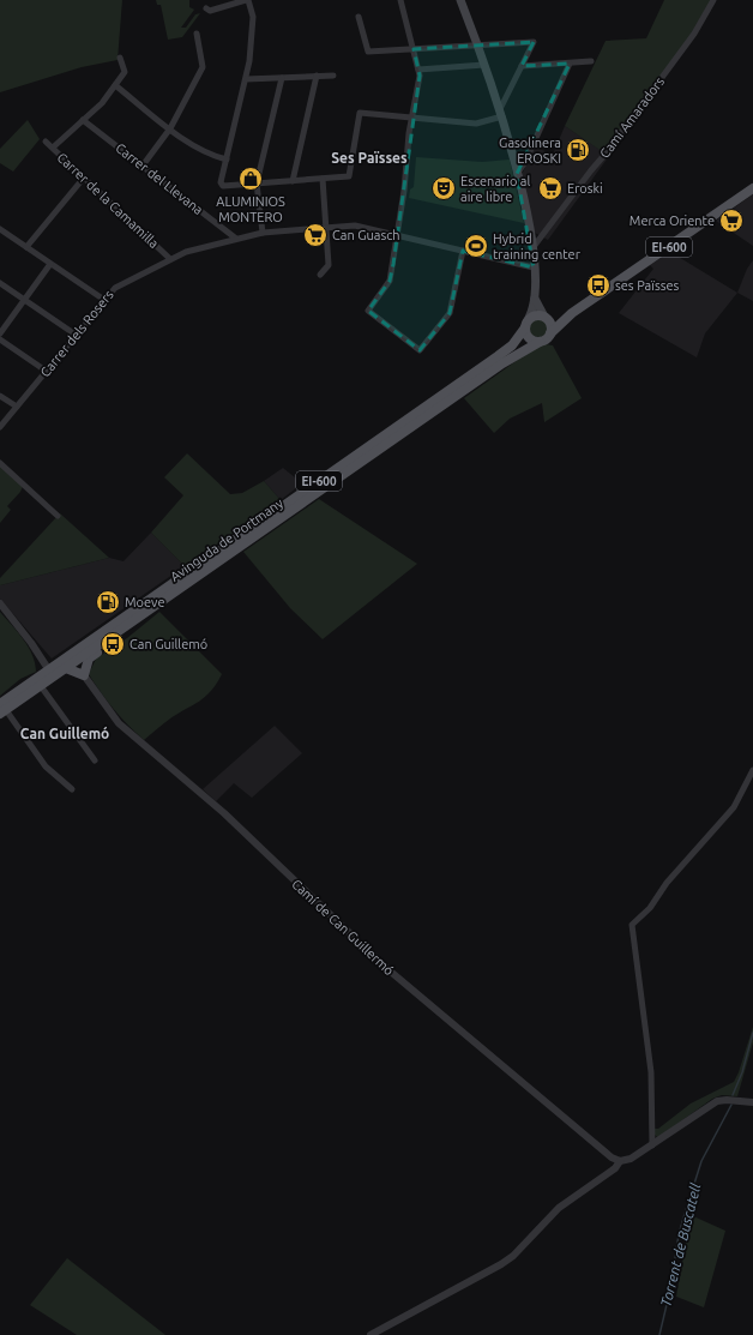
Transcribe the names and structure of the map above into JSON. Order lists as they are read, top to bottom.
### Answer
{
  "streets": {
    "main road": ["EI-600", "Avinguda de Portmany"],
    "street": [
      "Camí Amaradors",
      "Carrer del Llevana",
      "Carrer de la Camamilla",
      "Carrer dels Rosers",
      "Camí de Can Guillermó"
    ]
  },
  "crossings": [
    ["Carrer del Llevana", "Carrer dels Rosers"],
    ["Carrer de la Camamilla", "Carrer dels Rosers"],
    ["EI-600", "Avinguda de Portmany"]
  ],
  "districts": ["Ses Païsses", "Can Guillemó"],
  "water": ["Torrent de Buscatell"],
  "places": {
    "fuel station": ["Gasolinera EROSKI", "Moeve"],
    "shop": ["ALUMINIOS MONTERO"],
    "theatre": ["Escenario al aire libre"],
    "supermarket": ["Eroski", "Merca Oriente", "Can Guasch"],
    "sports": ["Hybrid training center"],
    "bus stop": ["ses Païsses", "Can Guillemó"]
  }
}
